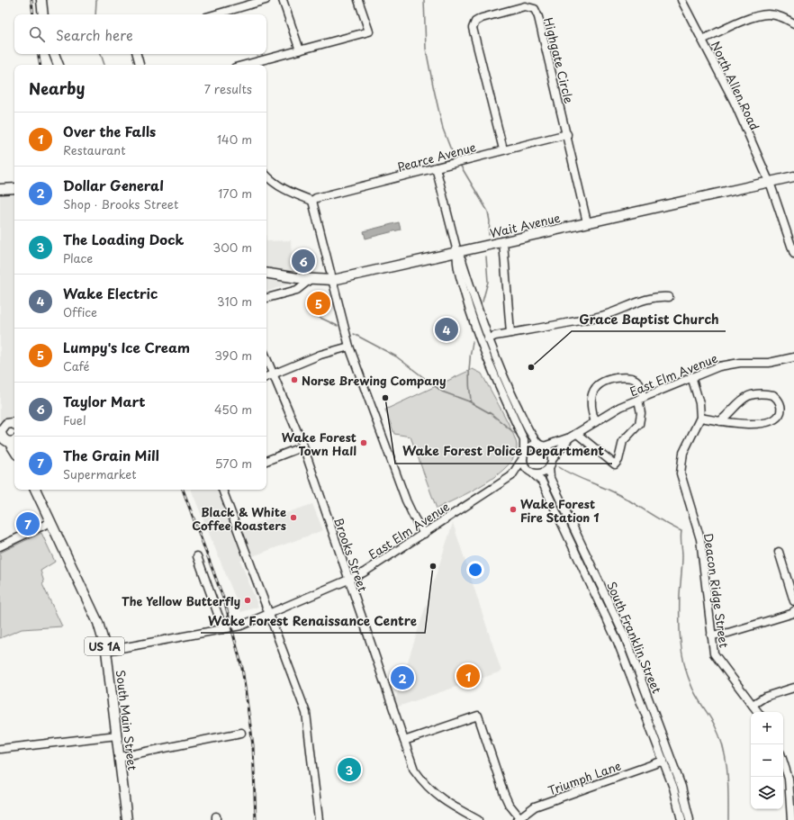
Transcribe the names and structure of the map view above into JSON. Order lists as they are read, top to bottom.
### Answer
{
  "streets": {
    "main road": ["Wait Avenue", "US 1A", "South Main Street"],
    "street": [
      "Highgate Circle",
      "North Allen Road",
      "Pearce Avenue",
      "East Elm Avenue",
      "Brooks Street",
      "Deacon Ridge Street",
      "South Franklin Street",
      "Triumph Lane"
    ]
  },
  "crossings": [
    ["Highgate Circle", "Pearce Avenue"],
    ["Highgate Circle", "Wait Avenue"],
    ["North Allen Road", "Wait Avenue"],
    ["East Elm Avenue", "Brooks Street"],
    ["East Elm Avenue", "South Franklin Street"],
    ["East Elm Avenue", "South Main Street"],
    ["South Franklin Street", "Triumph Lane"]
  ],
  "places": [
    "Grace Baptist Church",
    "Norse Brewing Company",
    "Wake Forest Police Department",
    "Wake Forest Town Hall",
    "Wake Forest Fire Station 1",
    "Black & White Coffee Roasters",
    "Wake Forest Renaissance Centre",
    "The Yellow Butterfly"
  ],
  "page": {
    "search": "Search here",
    "heading": ["Nearby", "7 results"],
    "list": [
      {
        "mark": "1",
        "name": "Over the Falls",
        "note": "Restaurant",
        "value": "140 m"
      },
      {
        "mark": "2",
        "name": "Dollar General",
        "note": "Shop · Brooks Street",
        "value": "170 m"
      },
      {
        "mark": "3",
        "name": "The Loading Dock",
        "note": "Place",
        "value": "300 m"
      },
      {
        "mark": "4",
        "name": "Wake Electric",
        "note": "Office",
        "value": "310 m"
      },
      {
        "mark": "5",
        "name": "Lumpy's Ice Cream",
        "note": "Café",
        "value": "390 m"
      },
      {
        "mark": "6",
        "name": "Taylor Mart",
        "note": "Fuel",
        "value": "450 m"
      },
      {
        "mark": "7",
        "name": "The Grain Mill",
        "note": "Supermarket",
        "value": "570 m"
      }
    ],
    "pins": [
      "6",
      "5",
      "4",
      "7",
      "1",
      "2",
      "3"
    ],
    "map_buttons": ["+", "−"]
  }
}
